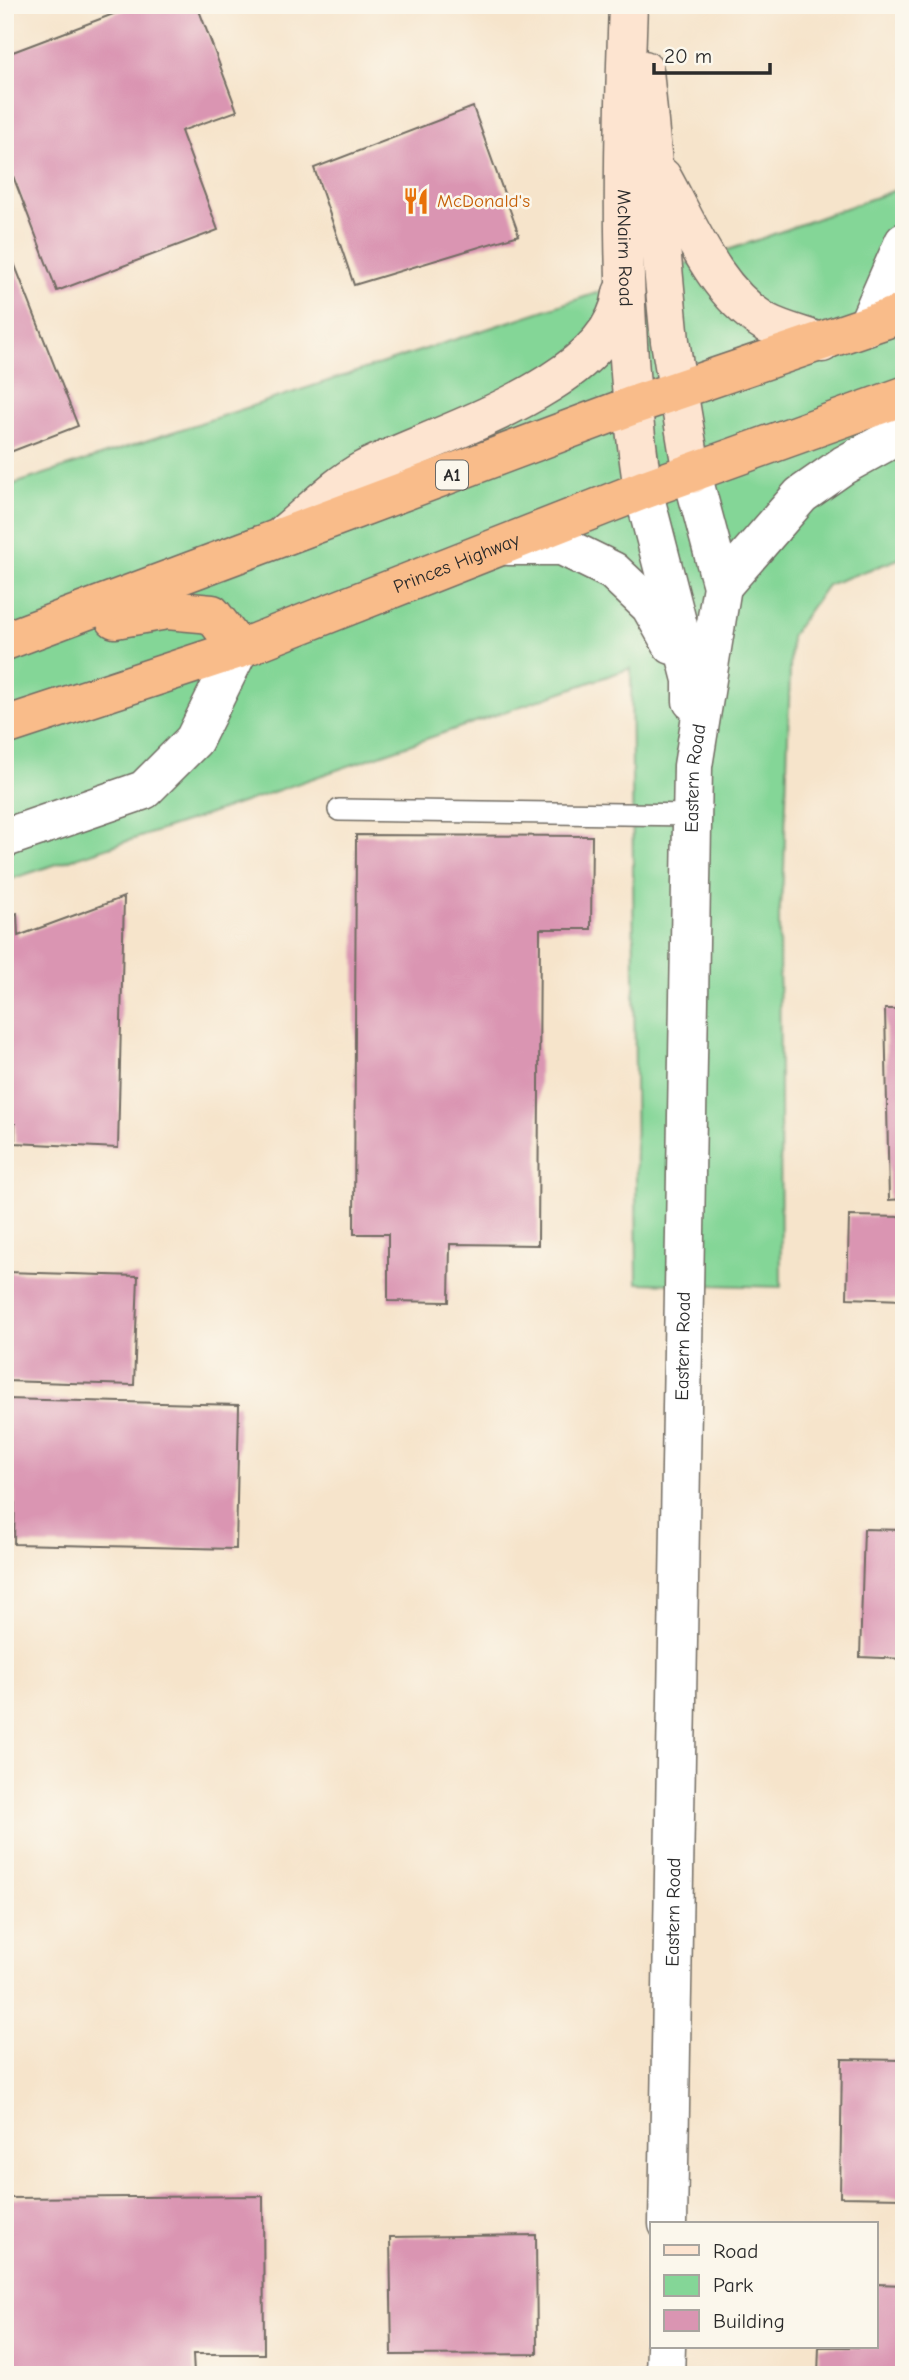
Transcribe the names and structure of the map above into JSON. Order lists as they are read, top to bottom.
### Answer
{
  "streets": {
    "highway": ["A1", "Princes Highway"],
    "street": ["McNairn Road", "Eastern Road"]
  },
  "crossings": [
    ["McNairn Road", "A1"],
    ["McNairn Road", "Princes Highway"],
    ["McNairn Road", "Eastern Road"],
    ["Princes Highway", "Eastern Road"]
  ],
  "places": {
    "restaurant": ["McDonald's"]
  },
  "legend": ["Road", "Park", "Building"],
  "scale_bar": "20 m"
}
